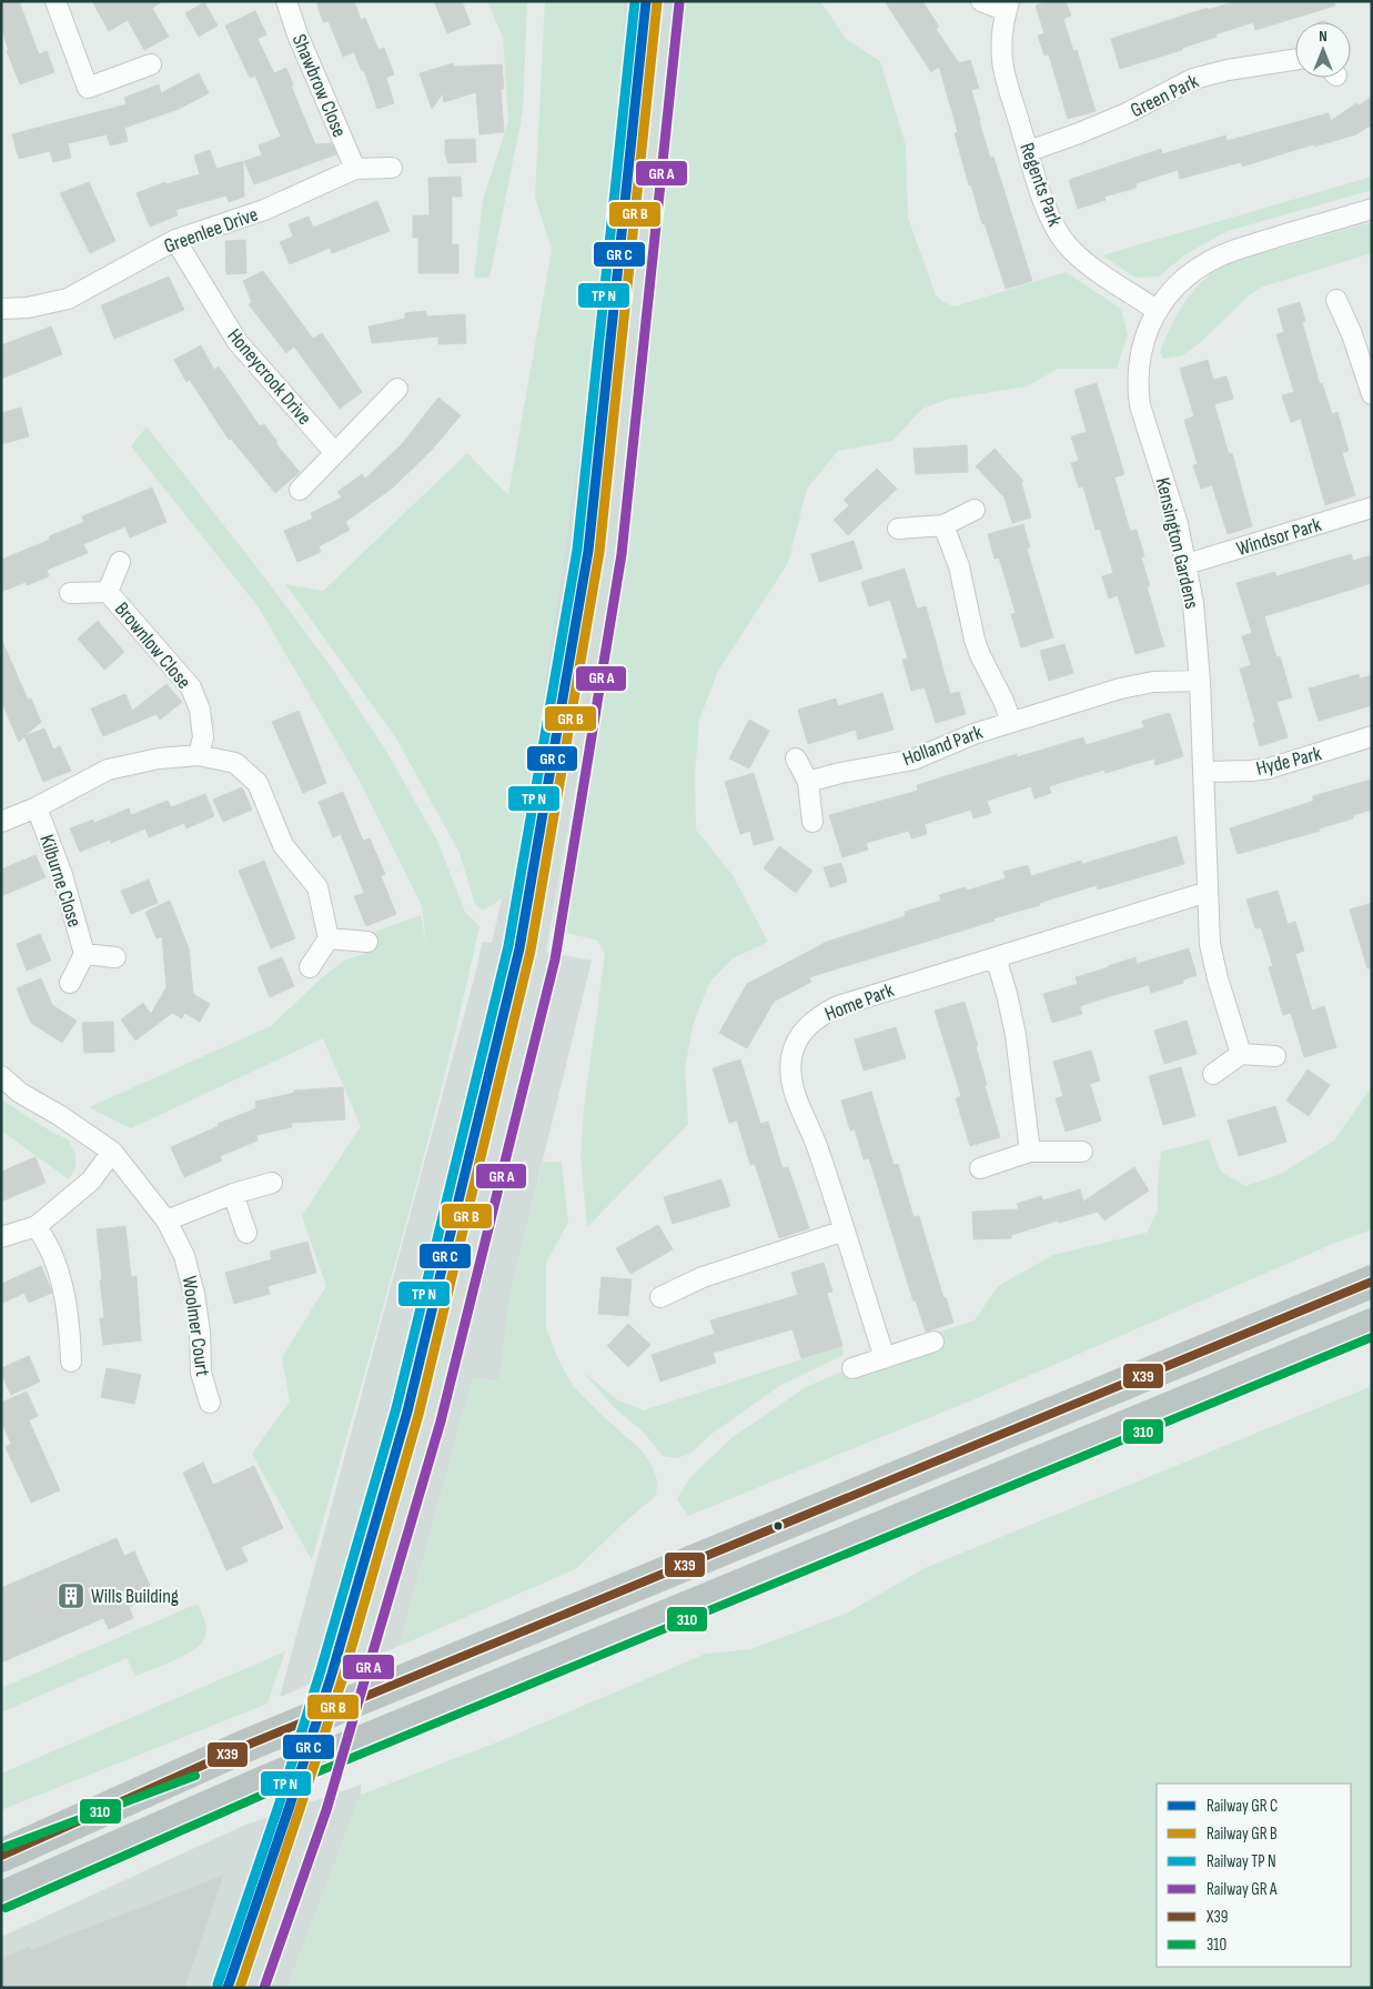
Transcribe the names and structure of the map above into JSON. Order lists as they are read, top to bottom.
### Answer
{
  "streets": {
    "street": [
      "Shawbrow Close",
      "Green Park",
      "Regents Park",
      "Greenlee Drive",
      "Honeycrook Drive",
      "Windsor Park",
      "Kensington Gardens",
      "Brownlow Close",
      "Holland Park",
      "Hyde Park",
      "Kilburne Close",
      "Home Park",
      "Woolmer Court"
    ]
  },
  "crossings": [
    ["Shawbrow Close", "Greenlee Drive"],
    ["Green Park", "Regents Park"],
    ["Regents Park", "Kensington Gardens"],
    ["Greenlee Drive", "Honeycrook Drive"],
    ["Windsor Park", "Kensington Gardens"],
    ["Kensington Gardens", "Holland Park"],
    ["Kensington Gardens", "Hyde Park"],
    ["Kensington Gardens", "Home Park"]
  ],
  "places": {
    "building": ["Wills Building"]
  },
  "lines": ["transit line X39", "transit line 310"],
  "legend": [
    "Railway GR C",
    "Railway GR B",
    "Railway TP N",
    "Railway GR A",
    "X39",
    "310"
  ],
  "north": "top"
}
